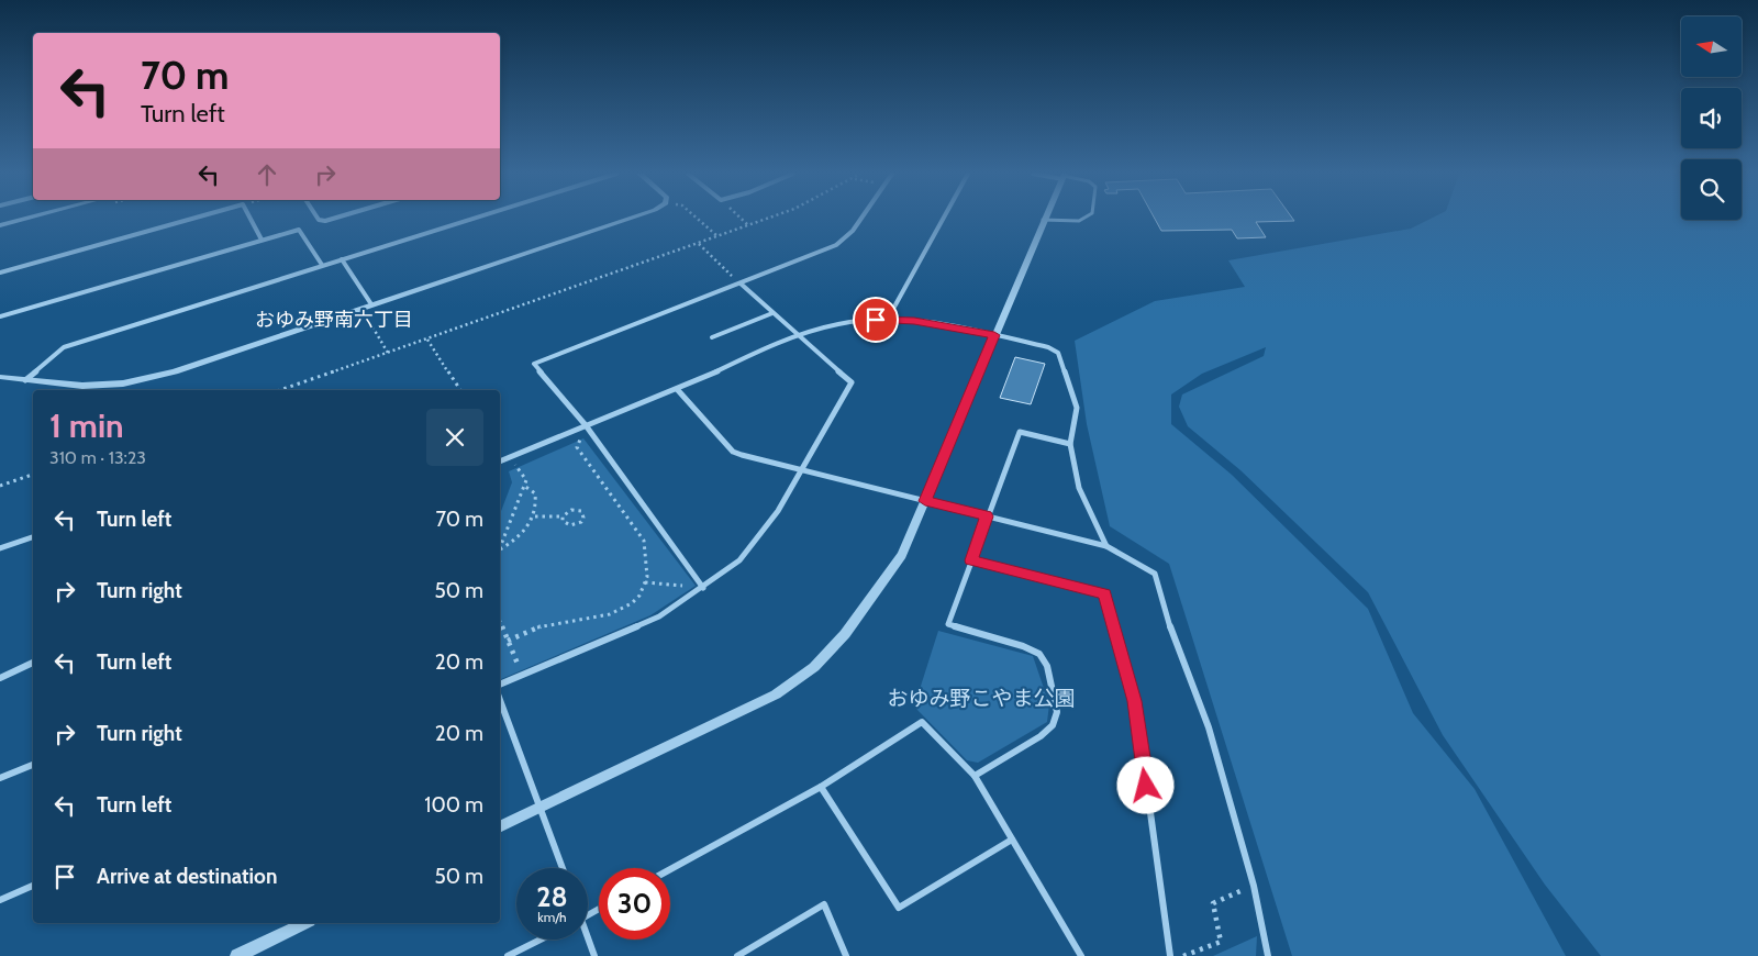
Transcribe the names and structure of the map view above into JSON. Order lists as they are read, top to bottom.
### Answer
{
  "districts": ["おゆみ野南六丁目"],
  "parks": ["おゆみ野こやま公園"],
  "north": "left",
  "page": {
    "turn": ["70 m", "Turn left"],
    "heading": ["1 min", "310 m · 13:23"],
    "list": [
      {
        "name": "Turn left",
        "value": "70 m"
      },
      {
        "name": "Turn right",
        "value": "50 m"
      },
      {
        "name": "Turn left",
        "value": "20 m"
      },
      {
        "name": "Turn right",
        "value": "20 m"
      },
      {
        "name": "Turn left",
        "value": "100 m"
      },
      {
        "name": "Arrive at destination",
        "value": "50 m"
      }
    ],
    "speed": "28 km/h",
    "limit": "30"
  }
}
